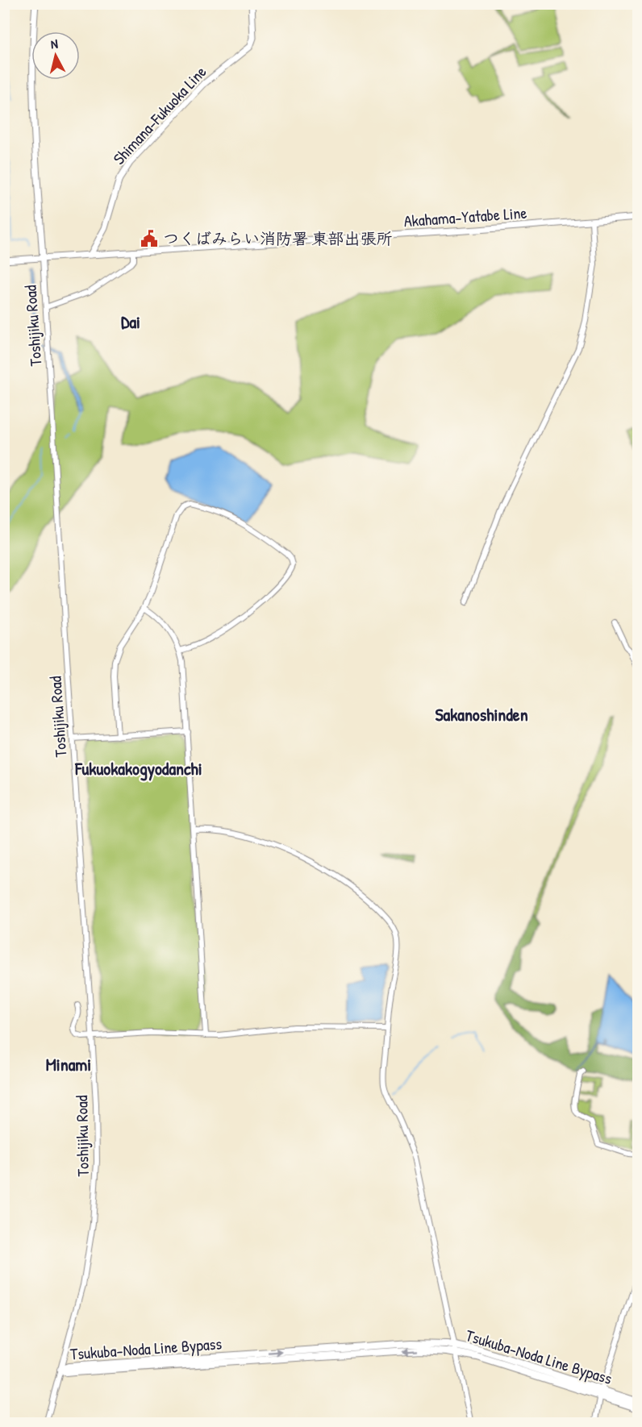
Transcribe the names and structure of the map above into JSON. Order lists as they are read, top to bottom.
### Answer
{
  "streets": {
    "main road": [
      "Shimana-Fukuoka Line",
      "Akahama-Yatabe Line",
      "Toshijiku Road",
      "Tsukuba-Noda Line Bypass"
    ]
  },
  "crossings": [
    ["Shimana-Fukuoka Line", "Akahama-Yatabe Line"],
    ["Akahama-Yatabe Line", "Toshijiku Road"],
    ["Toshijiku Road", "Tsukuba-Noda Line Bypass"]
  ],
  "districts": [
    "Dai",
    "Sakanoshinden",
    "Fukuokakogyodanchi",
    "Minami"
  ],
  "places": {
    "public building": ["つくばみらい消防署 東部出張所"]
  },
  "north": "top"
}
